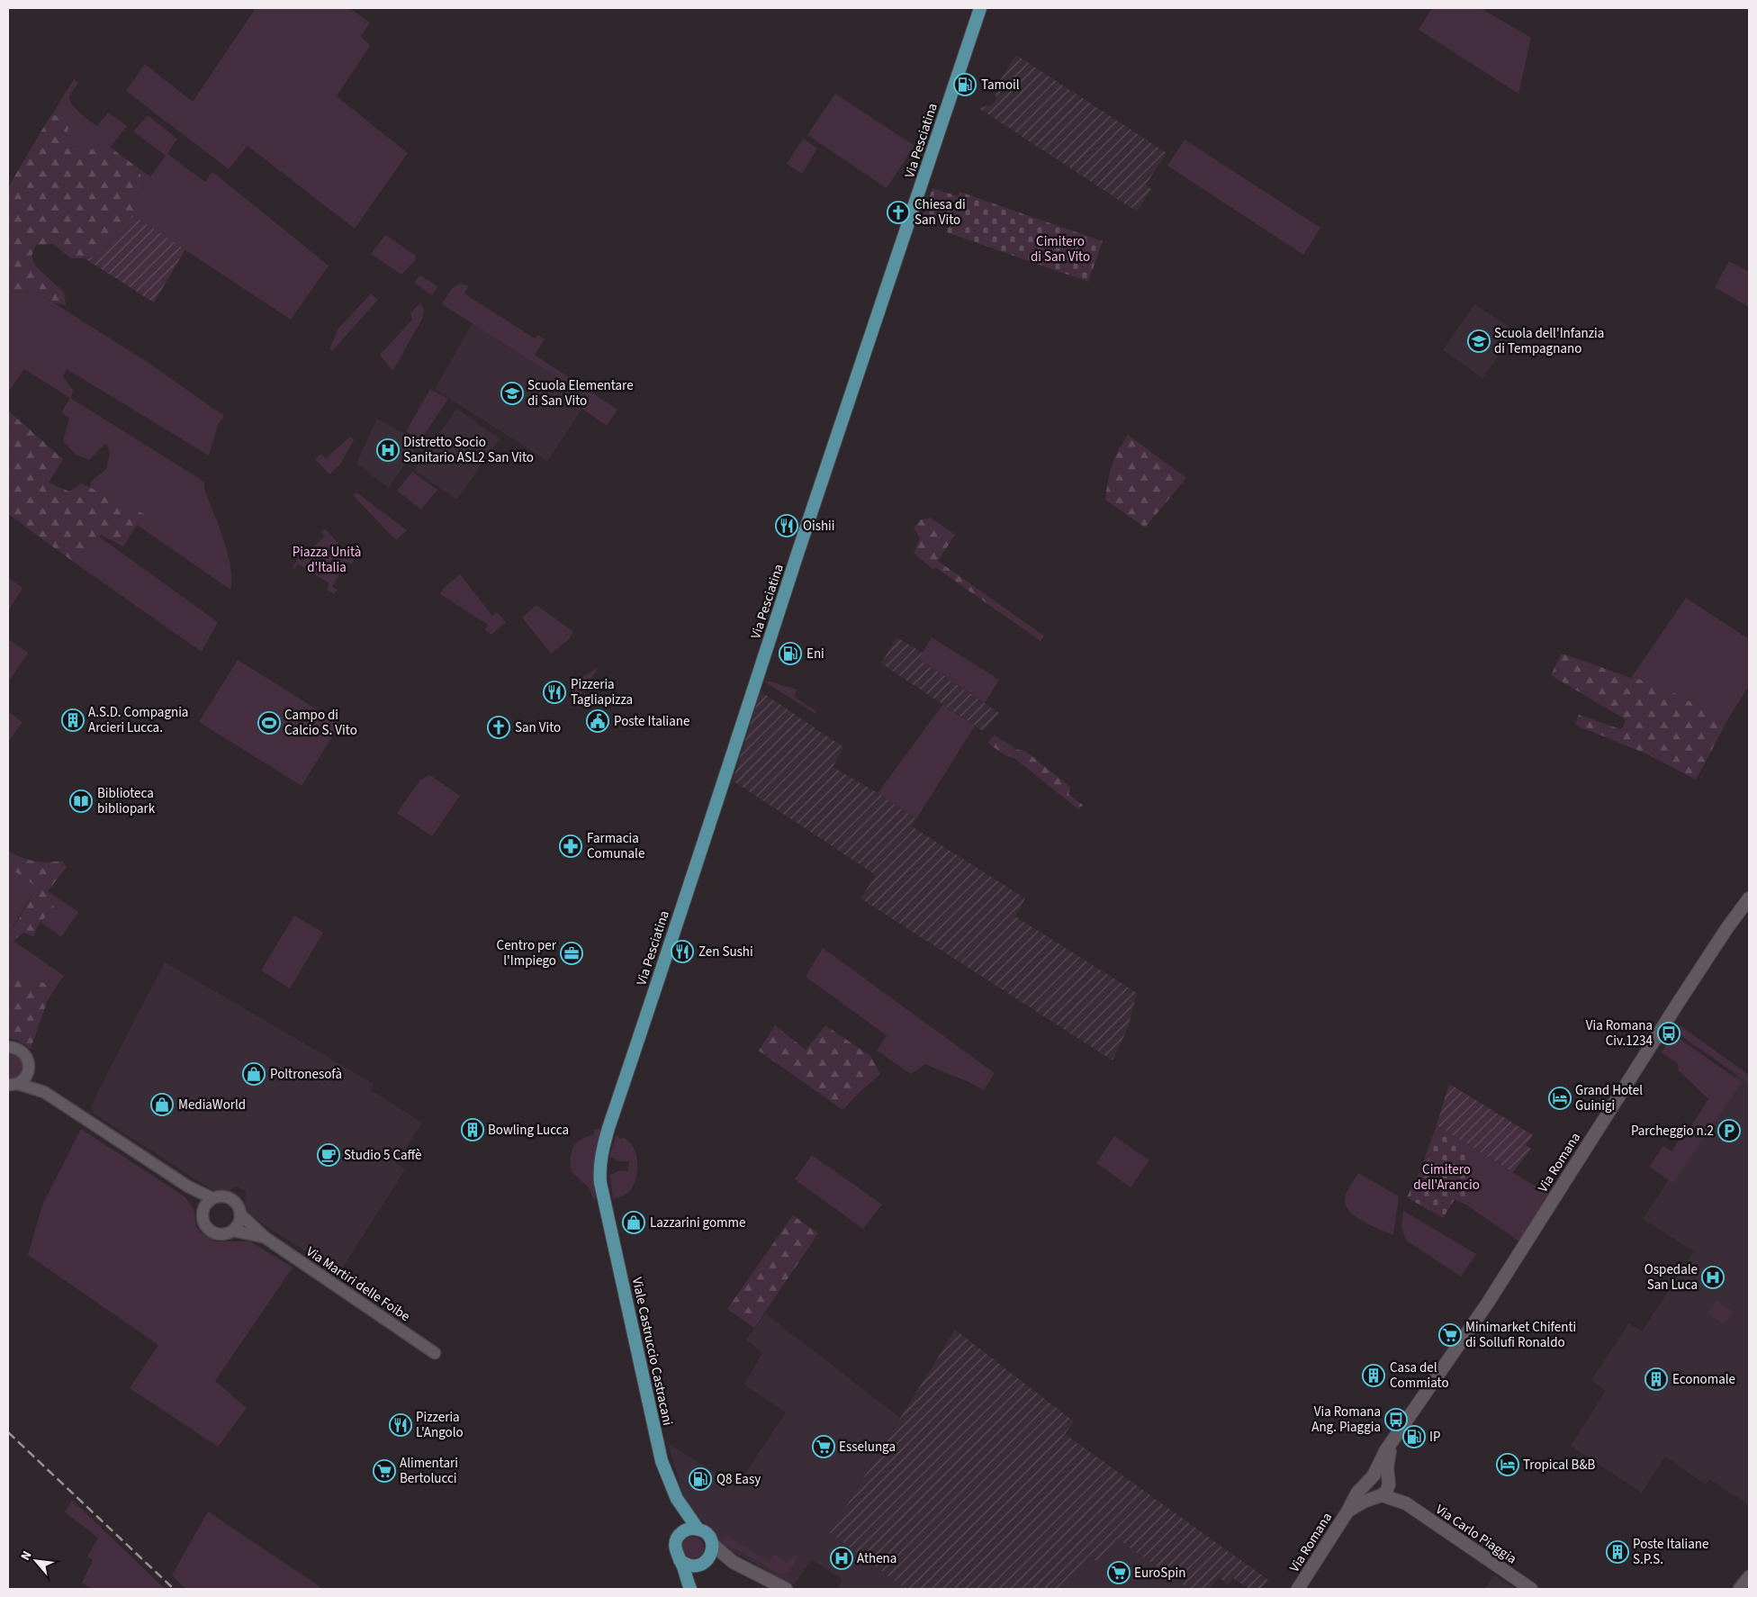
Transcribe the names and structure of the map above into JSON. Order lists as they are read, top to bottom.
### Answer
{
  "streets": {
    "main road": [
      "Via Pesciatina",
      "Via Romana",
      "Viale Castruccio Castracani",
      "Via Carlo Piaggia"
    ],
    "street": ["Via Martiri delle Foibe"]
  },
  "crossings": [
    ["Via Pesciatina", "Viale Castruccio Castracani"],
    ["Via Romana", "Via Carlo Piaggia"]
  ],
  "parks": ["Cimitero di San Vito", "Piazza Unità d'Italia", "Cimitero dell'Arancio"],
  "places": {
    "fuel station": [
      "Tamoil",
      "Eni",
      "IP",
      "Q8 Easy"
    ],
    "church": ["Chiesa di San Vito", "San Vito"],
    "school or university": ["Scuola dell'Infanzia di Tempagnano", "Scuola Elementare di San Vito"],
    "hospital": ["Distretto Socio Sanitario ASL2 San Vito", "Ospedale San Luca", "Athena"],
    "restaurant": [
      "Oishii",
      "Pizzeria Tagliapizza",
      "Zen Sushi",
      "Pizzeria L'Angolo"
    ],
    "building": [
      "A.S.D. Compagnia Arcieri Lucca.",
      "Bowling Lucca",
      "Casa del Commiato",
      "Economale",
      "Poste Italiane S.P.S."
    ],
    "public building": ["Poste Italiane"],
    "sports": ["Campo di Calcio S. Vito"],
    "library": ["Biblioteca bibliopark"],
    "pharmacy": ["Farmacia Comunale"],
    "office": ["Centro per l'Impiego"],
    "bus stop": ["Via Romana Civ.1234", "Via Romana Ang. Piaggia"],
    "shop": ["Poltronesofà", "MediaWorld", "Lazzarini gomme"],
    "hotel": ["Grand Hotel Guinigi", "Tropical B&B"],
    "parking": ["Parcheggio n.2"],
    "cafe": ["Studio 5 Caffè"],
    "supermarket": [
      "Minimarket Chifenti di Sollufi Ronaldo",
      "Esselunga",
      "Alimentari Bertolucci",
      "EuroSpin"
    ]
  },
  "north": "top left"
}
